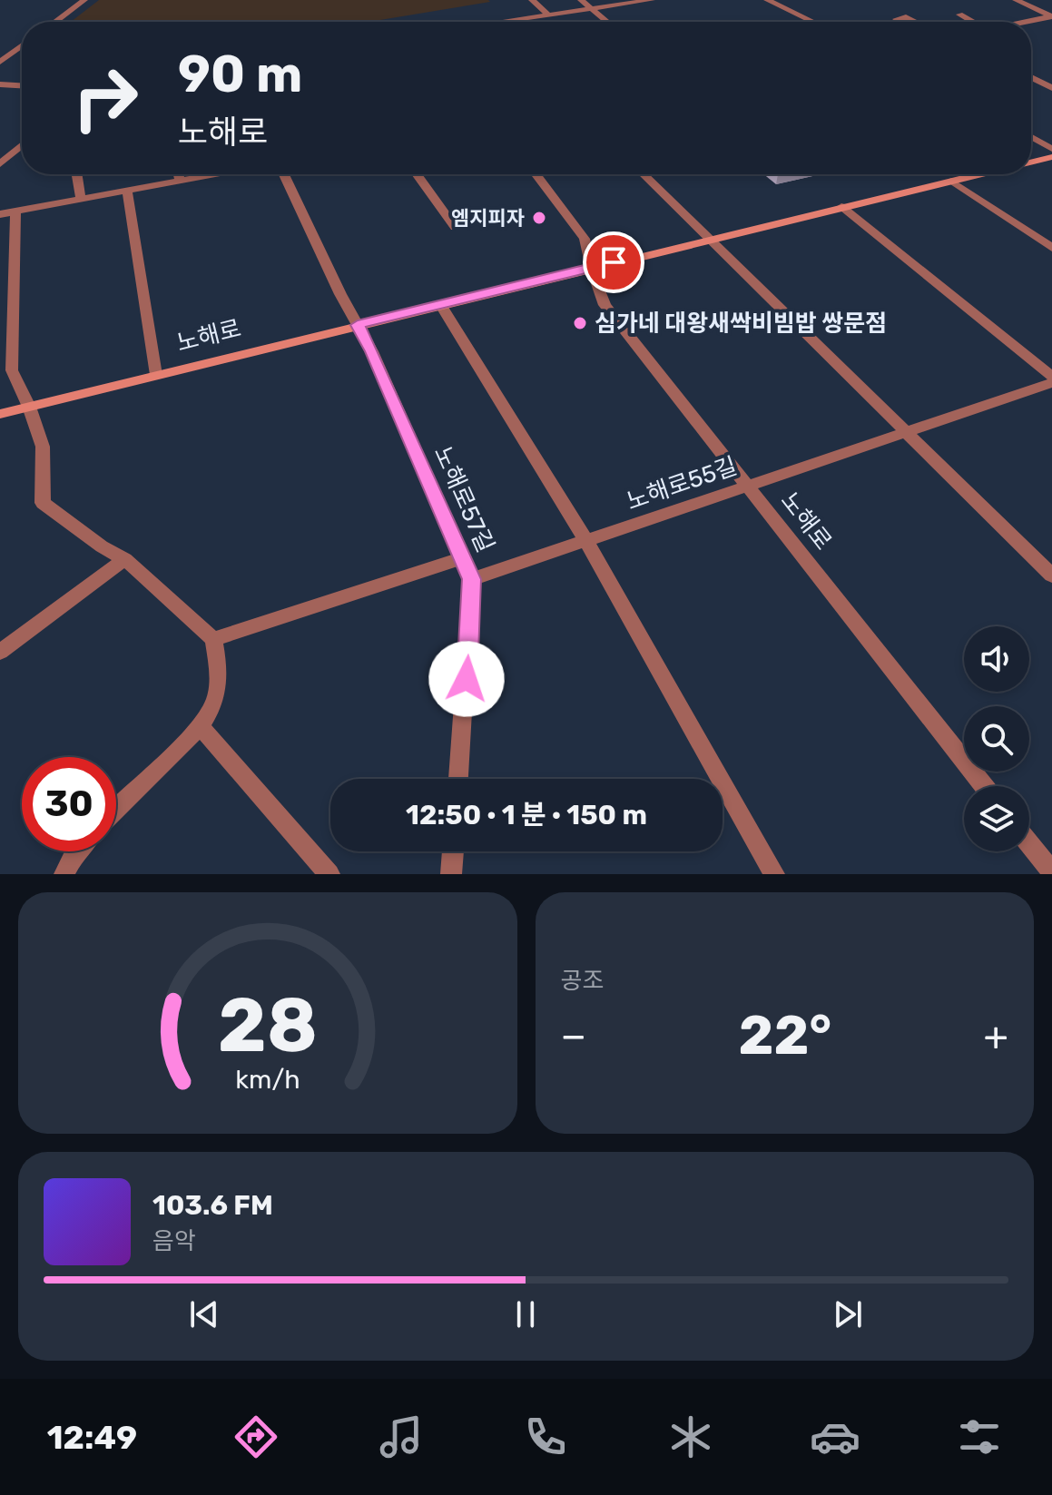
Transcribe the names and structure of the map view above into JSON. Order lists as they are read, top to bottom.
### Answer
{
  "streets": {
    "main road": ["노해로"],
    "street": ["노해로55길", "노해로57길"]
  },
  "crossings": [
    ["노해로", "노해로55길"],
    ["노해로", "노해로57길"],
    ["노해로55길", "노해로57길"]
  ],
  "places": ["엠지피자", "심가네 대왕새싹비빔밥 쌍문점"],
  "page": {
    "turn": ["90 m", "노해로"],
    "limit": "30",
    "trip": "12:50 · 1 분 · 150 m",
    "tile": "공조",
    "heat": ["−", "22°", "+"],
    "song": ["103.6 FM", "음악"],
    "tabs": "12:49",
    "gauge": ["28", "km/h"]
  }
}
